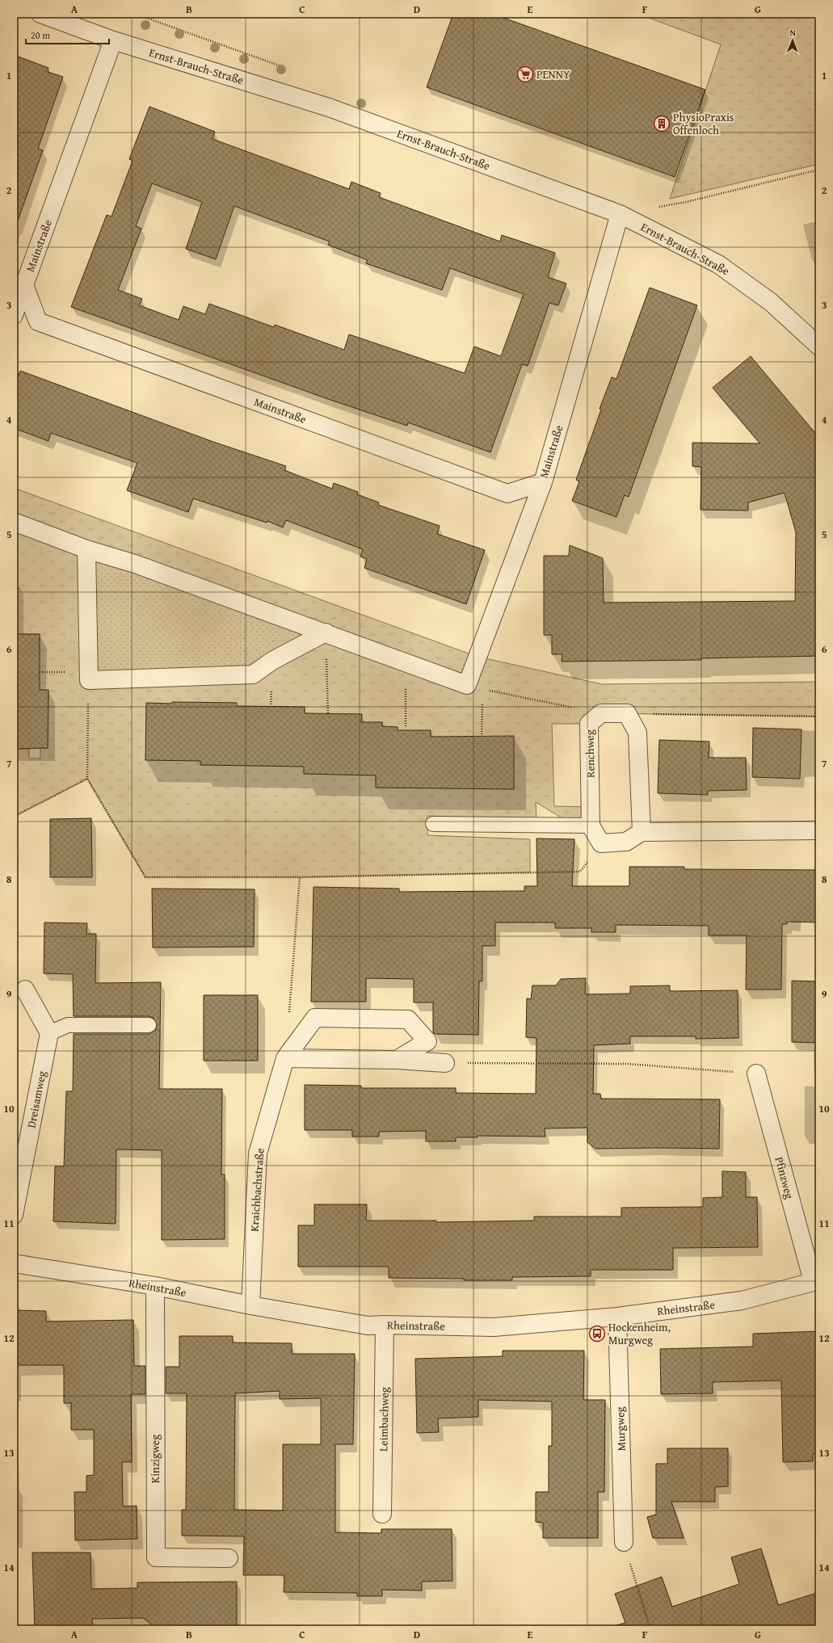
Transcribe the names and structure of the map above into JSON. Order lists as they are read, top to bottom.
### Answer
{
  "streets": {
    "street": [
      "Ernst-Brauch-Straße",
      "Mainstraße",
      "Renchweg",
      "Dreisamweg",
      "Pfinzweg",
      "Kraichbachstraße",
      "Rheinstraße",
      "Leimbachweg",
      "Murgweg",
      "Kinzigweg"
    ]
  },
  "crossings": [
    ["Ernst-Brauch-Straße", "Mainstraße"],
    ["Pfinzweg", "Rheinstraße"],
    ["Kraichbachstraße", "Rheinstraße"],
    ["Rheinstraße", "Leimbachweg"],
    ["Rheinstraße", "Murgweg"],
    ["Rheinstraße", "Kinzigweg"]
  ],
  "places": {
    "supermarket": ["PENNY"],
    "building": ["PhysioPraxis Offenloch"],
    "bus stop": ["Hockenheim, Murgweg"]
  },
  "scale_bar": "20 m",
  "north": "top",
  "grid": {
    "columns": [
      "A",
      "B",
      "C",
      "D",
      "E",
      "F",
      "G"
    ],
    "rows": [
      "1",
      "2",
      "3",
      "4",
      "5",
      "6",
      "7",
      "8",
      "9",
      "10",
      "11",
      "12",
      "13",
      "14"
    ]
  }
}
